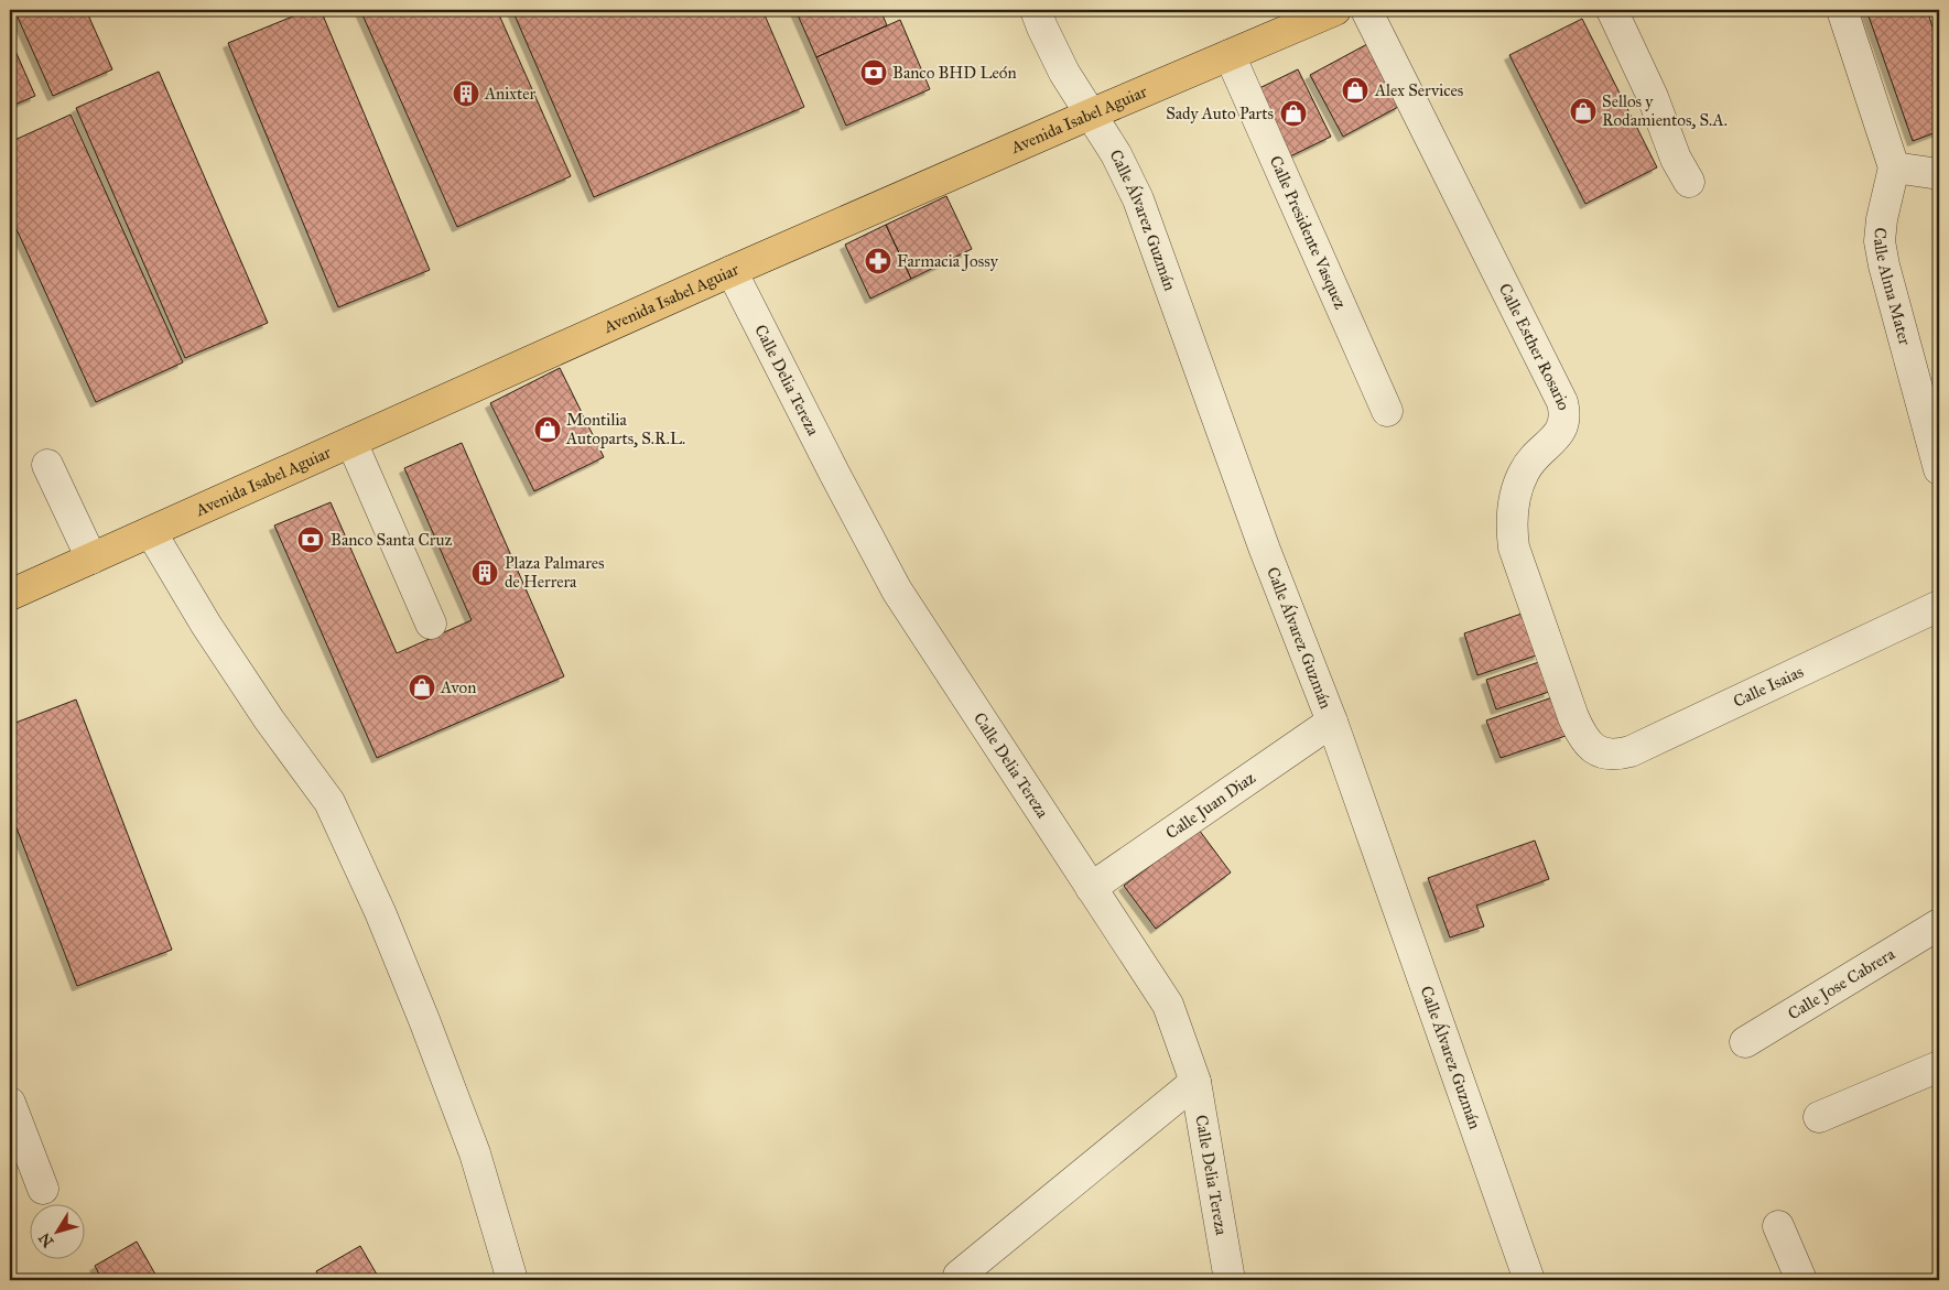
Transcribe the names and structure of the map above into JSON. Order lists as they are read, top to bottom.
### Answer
{
  "streets": {
    "main road": ["Avenida Isabel Aguiar"],
    "street": [
      "Calle Álvarez Guzmán",
      "Calle Presidente Vasquez",
      "Calle Alma Mater",
      "Calle Esther Rosario",
      "Calle Delia Tereza",
      "Calle Isaias",
      "Calle Juan Diaz",
      "Calle Jose Cabrera"
    ]
  },
  "crossings": [
    ["Avenida Isabel Aguiar", "Calle Álvarez Guzmán"],
    ["Avenida Isabel Aguiar", "Calle Presidente Vasquez"],
    ["Avenida Isabel Aguiar", "Calle Delia Tereza"],
    ["Calle Álvarez Guzmán", "Calle Juan Diaz"],
    ["Calle Esther Rosario", "Calle Isaias"],
    ["Calle Delia Tereza", "Calle Juan Diaz"]
  ],
  "places": {
    "bank": ["Banco BHD León", "Banco Santa Cruz"],
    "shop": [
      "Alex Services",
      "Sellos y Rodamientos, S.A.",
      "Sady Auto Parts",
      "Montilia Autoparts, S.R.L.",
      "Avon"
    ],
    "building": ["Anixter", "Plaza Palmares de Herrera"],
    "pharmacy": ["Farmacia Jossy"]
  },
  "north": "bottom left"
}
